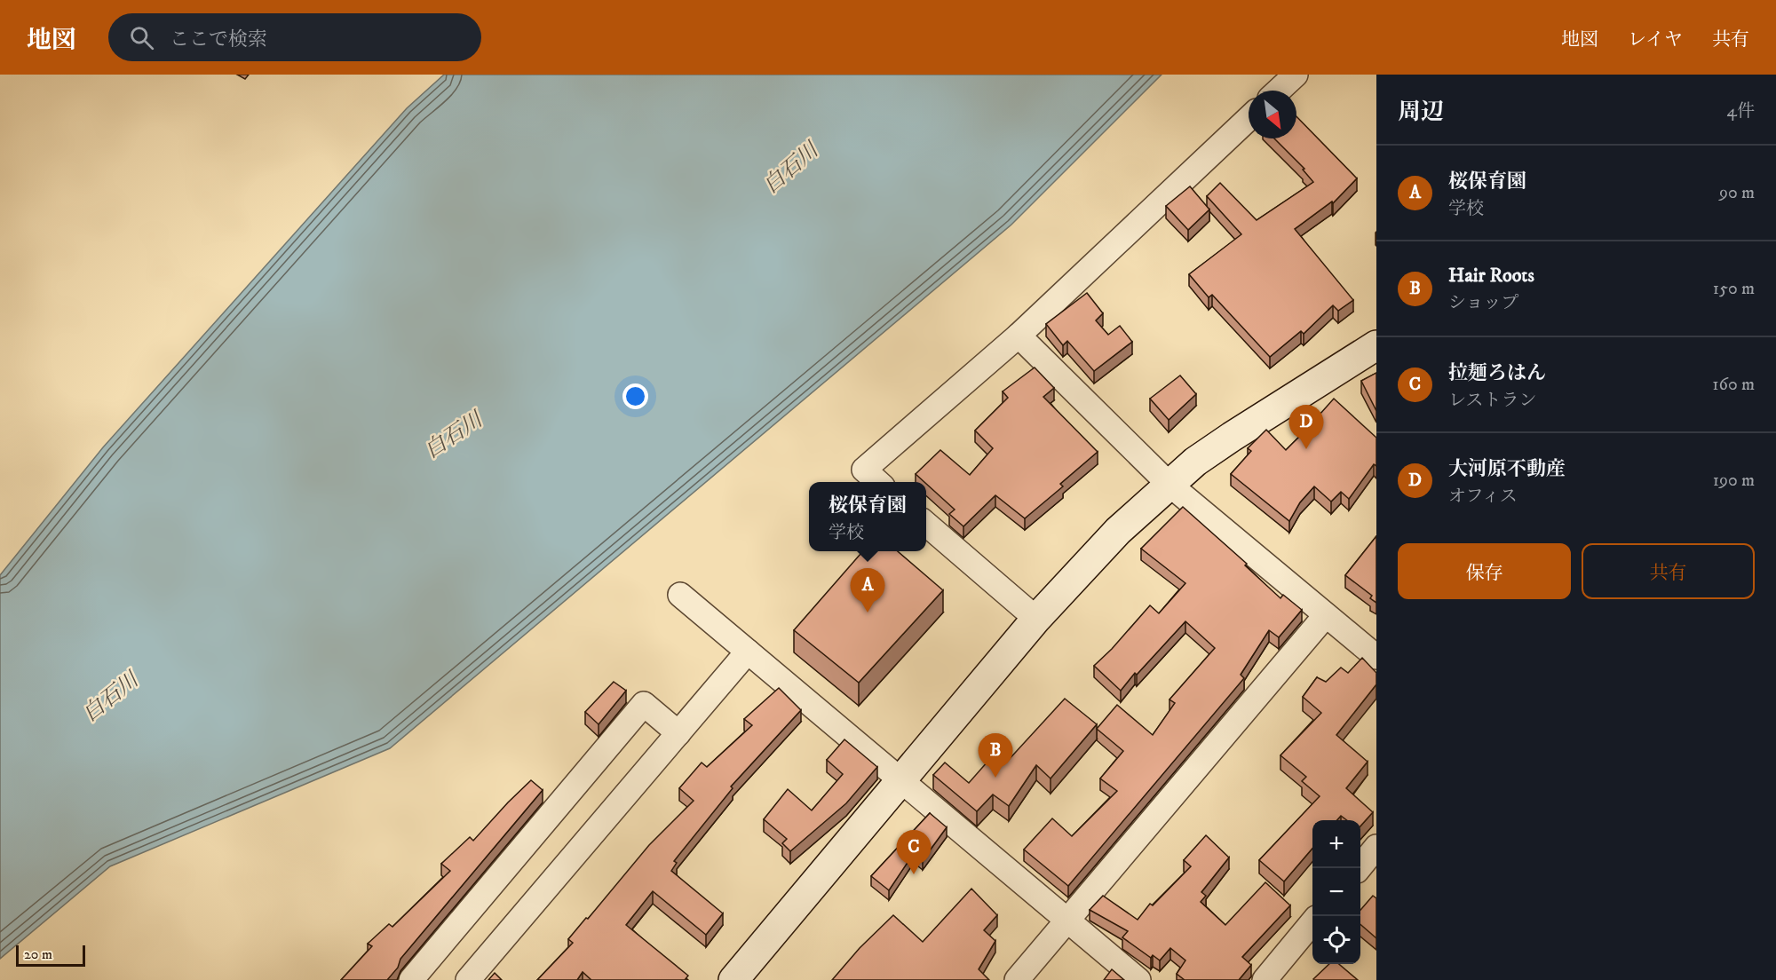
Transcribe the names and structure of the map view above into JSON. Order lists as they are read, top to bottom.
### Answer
{
  "water": ["白石川"],
  "scale_bar": "20 m",
  "north": "bottom right",
  "page": {
    "header": "地図",
    "search": "ここで検索",
    "nav": ["地図", "レイヤ", "共有"],
    "heading": ["周辺", "4件"],
    "list": [
      {
        "mark": "A",
        "name": "桜保育園",
        "note": "学校",
        "value": "90 m"
      },
      {
        "mark": "B",
        "name": "Hair Roots",
        "note": "ショップ",
        "value": "150 m"
      },
      {
        "mark": "C",
        "name": "拉麺ろはん",
        "note": "レストラン",
        "value": "160 m"
      },
      {
        "mark": "D",
        "name": "大河原不動産",
        "note": "オフィス",
        "value": "190 m"
      }
    ],
    "pins": [
      "D",
      "A",
      "B",
      "C"
    ],
    "popup": ["桜保育園", "学校"],
    "buttons": ["保存", "共有"],
    "map_buttons": ["+", "−"],
    "scale": "20 m"
  }
}
